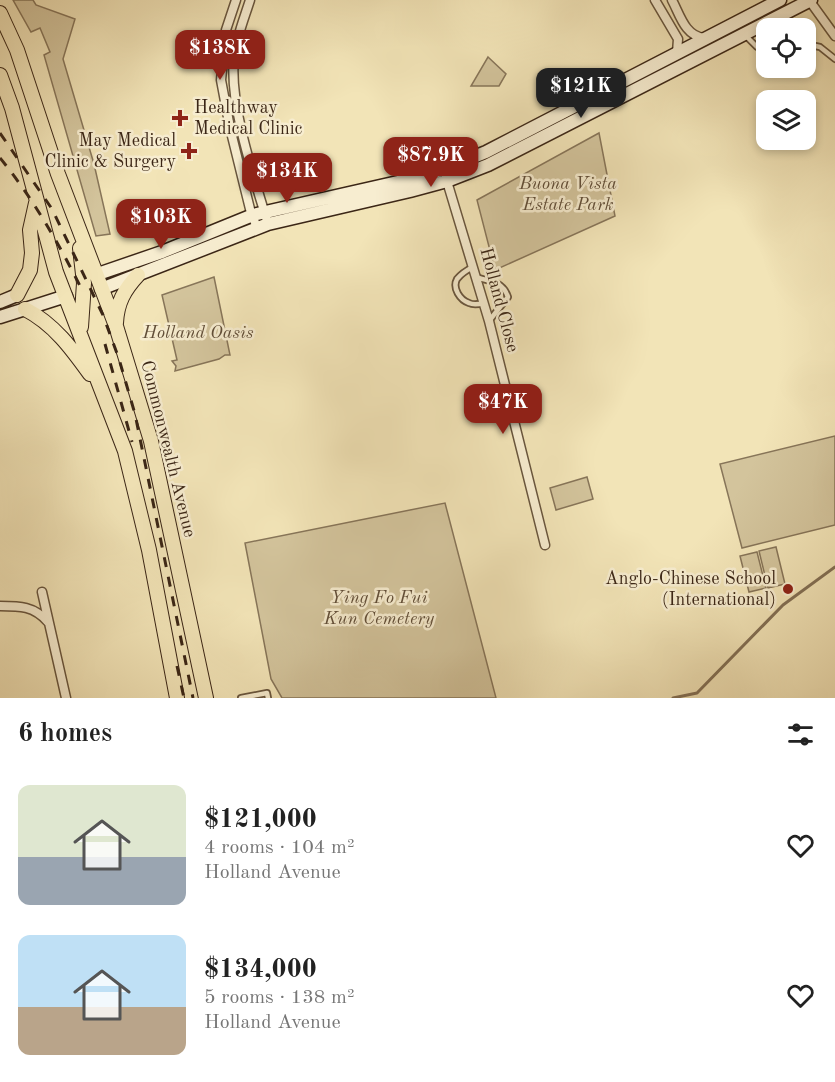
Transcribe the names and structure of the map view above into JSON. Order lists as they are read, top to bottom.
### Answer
{
  "streets": {
    "main road": ["Commonwealth Avenue"],
    "street": ["Holland Close"]
  },
  "parks": ["Buona Vista Estate Park", "Holland Oasis", "Ying Fo Fui Kun Cemetery"],
  "places": {
    "health": ["Healthway Medical Clinic", "May Medical Clinic & Surgery"],
    "other": ["Anglo-Chinese School (International)"]
  },
  "page": {
    "price": [
      "$138K",
      "$121K",
      "$87.9K",
      "$134K",
      "$103K",
      "$47K"
    ],
    "heading": "6 homes",
    "list": [
      {
        "name": "$121,000",
        "note": "4 rooms · 104 m² · Holland Avenue"
      },
      {
        "name": "$134,000",
        "note": "5 rooms · 138 m² · Holland Avenue"
      }
    ]
  }
}
